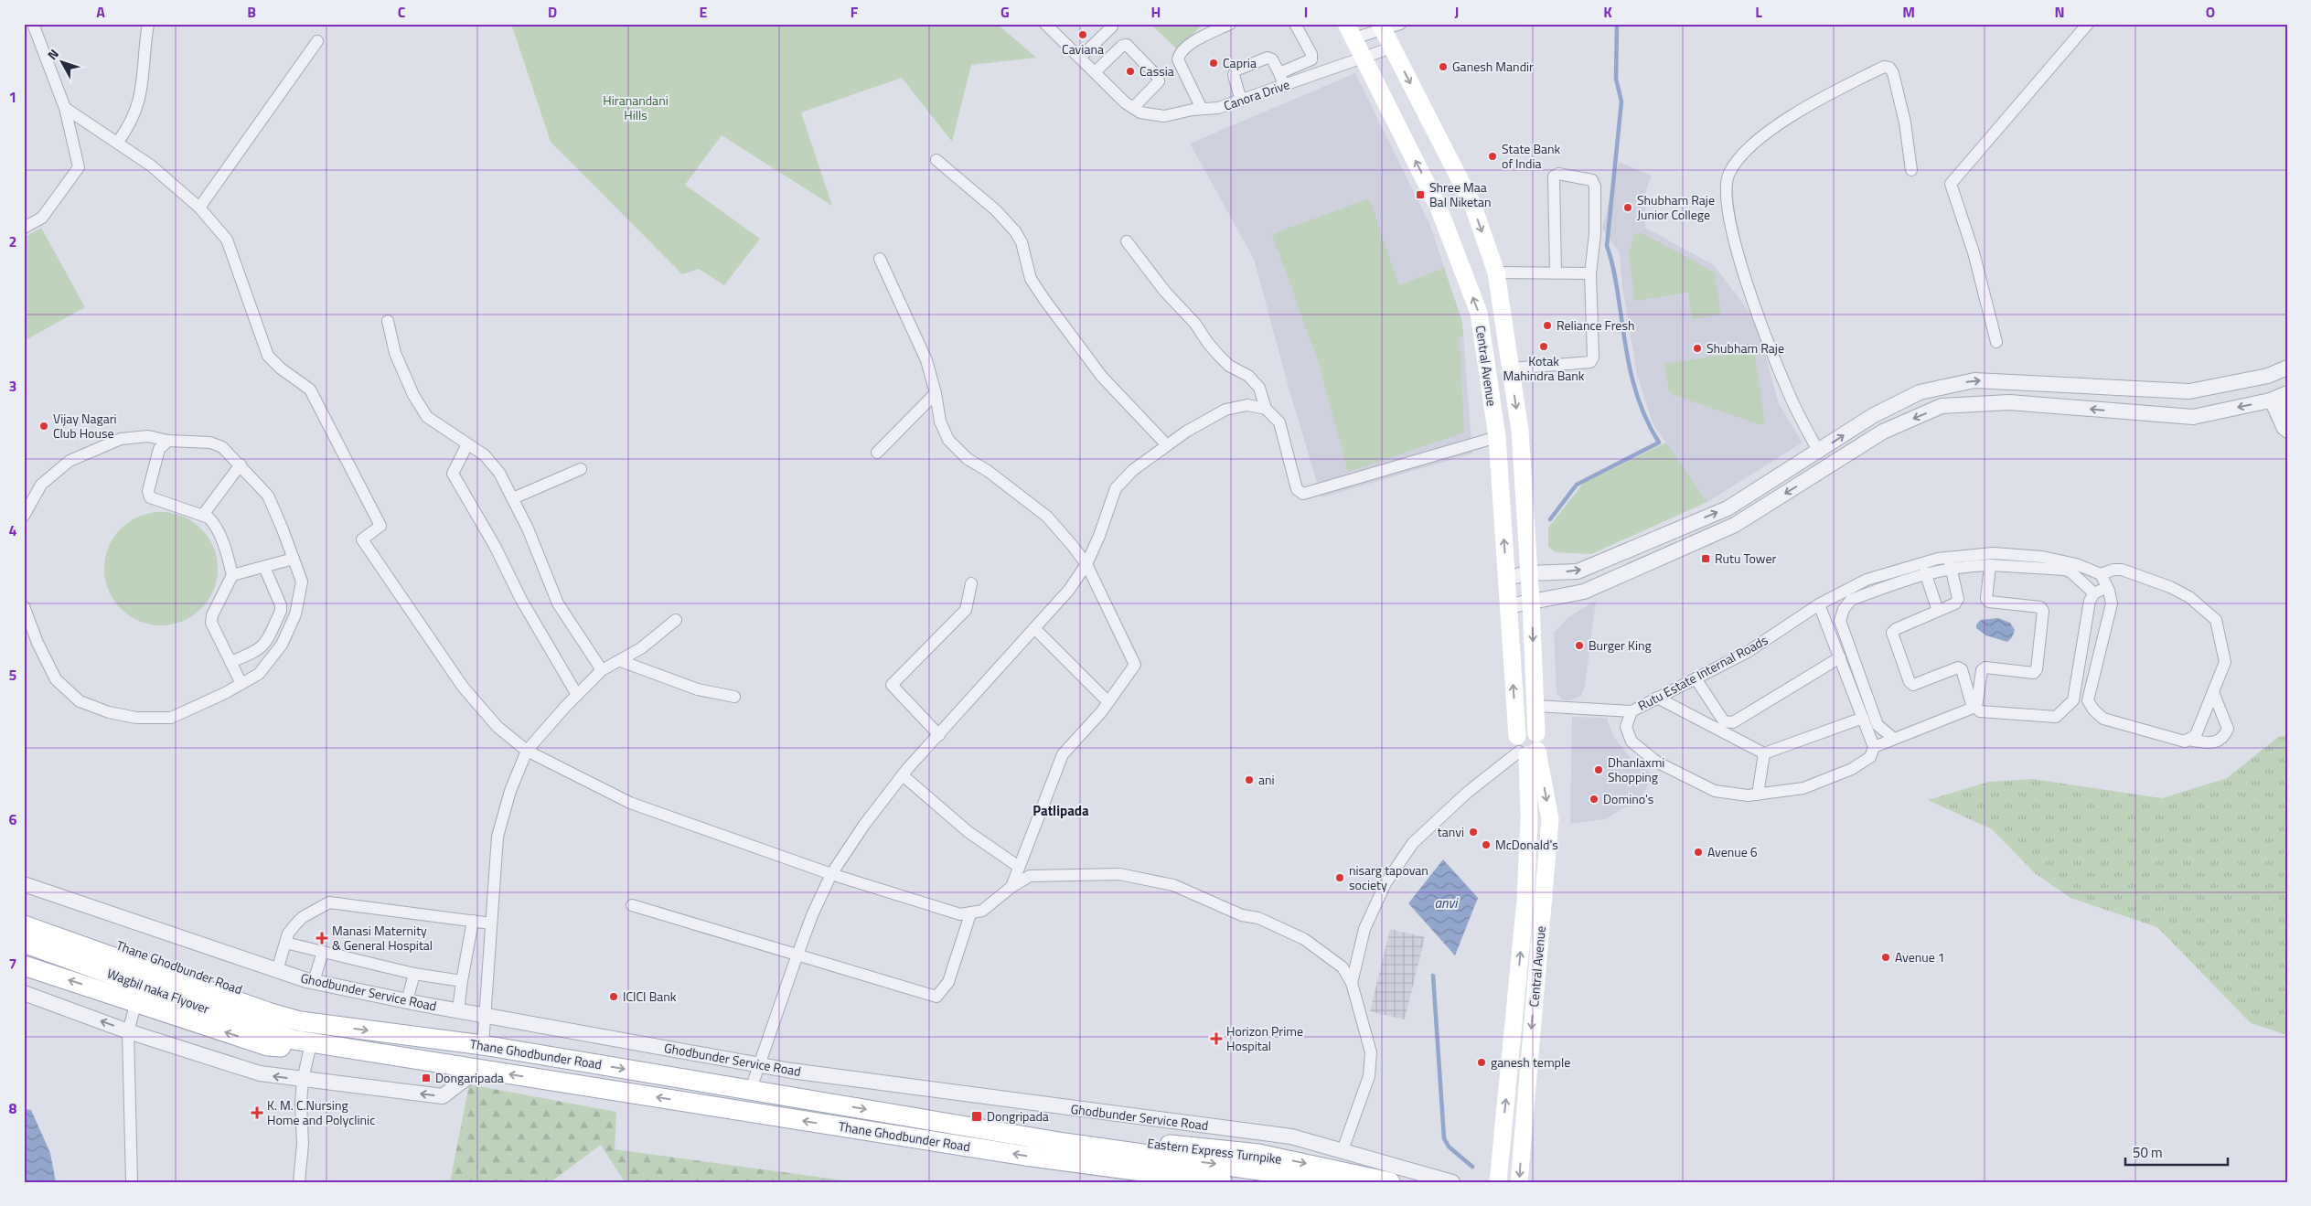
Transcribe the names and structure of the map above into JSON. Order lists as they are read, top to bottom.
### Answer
{
  "streets": {
    "main road": [
      "Central Avenue",
      "Thane Ghodbunder Road",
      "Wagbil naka Flyover",
      "Eastern Express Turnpike"
    ],
    "street": ["Canora Drive", "Rutu Estate Internal Roads", "Ghodbunder Service Road"]
  },
  "crossings": [
    ["Canora Drive", "Central Avenue"],
    ["Central Avenue", "Rutu Estate Internal Roads"],
    ["Thane Ghodbunder Road", "Wagbil naka Flyover"],
    ["Thane Ghodbunder Road", "Eastern Express Turnpike"]
  ],
  "districts": ["Patlipada"],
  "water": ["anvi"],
  "parks": ["Hiranandani Hills"],
  "places": {
    "other": [
      "Caviana",
      "Capria",
      "Ganesh Mandir",
      "Cassia",
      "State Bank of India",
      "Shubham Raje Junior College",
      "Reliance Fresh",
      "Kotak Mahindra Bank",
      "Shubham Raje",
      "Vijay Nagari Club House",
      "Burger King",
      "Dhanlaxmi Shopping",
      "ani",
      "Domino's",
      "tanvi",
      "McDonald's",
      "Avenue 6",
      "nisarg tapovan society",
      "Avenue 1",
      "ICICI Bank",
      "ganesh temple"
    ],
    "transit": [
      "Shree Maa Bal Niketan",
      "Rutu Tower",
      "Dongaripada",
      "Dongripada"
    ],
    "health": ["Manasi Maternity & General Hospital", "Horizon Prime Hospital", "K. M. C.Nursing Home and Polyclinic"]
  },
  "scale_bar": "50 m",
  "north": "top left",
  "grid": {
    "columns": [
      "A",
      "B",
      "C",
      "D",
      "E",
      "F",
      "G",
      "H",
      "I",
      "J",
      "K",
      "L",
      "M",
      "N",
      "O"
    ],
    "rows": [
      "1",
      "2",
      "3",
      "4",
      "5",
      "6",
      "7",
      "8"
    ]
  }
}
